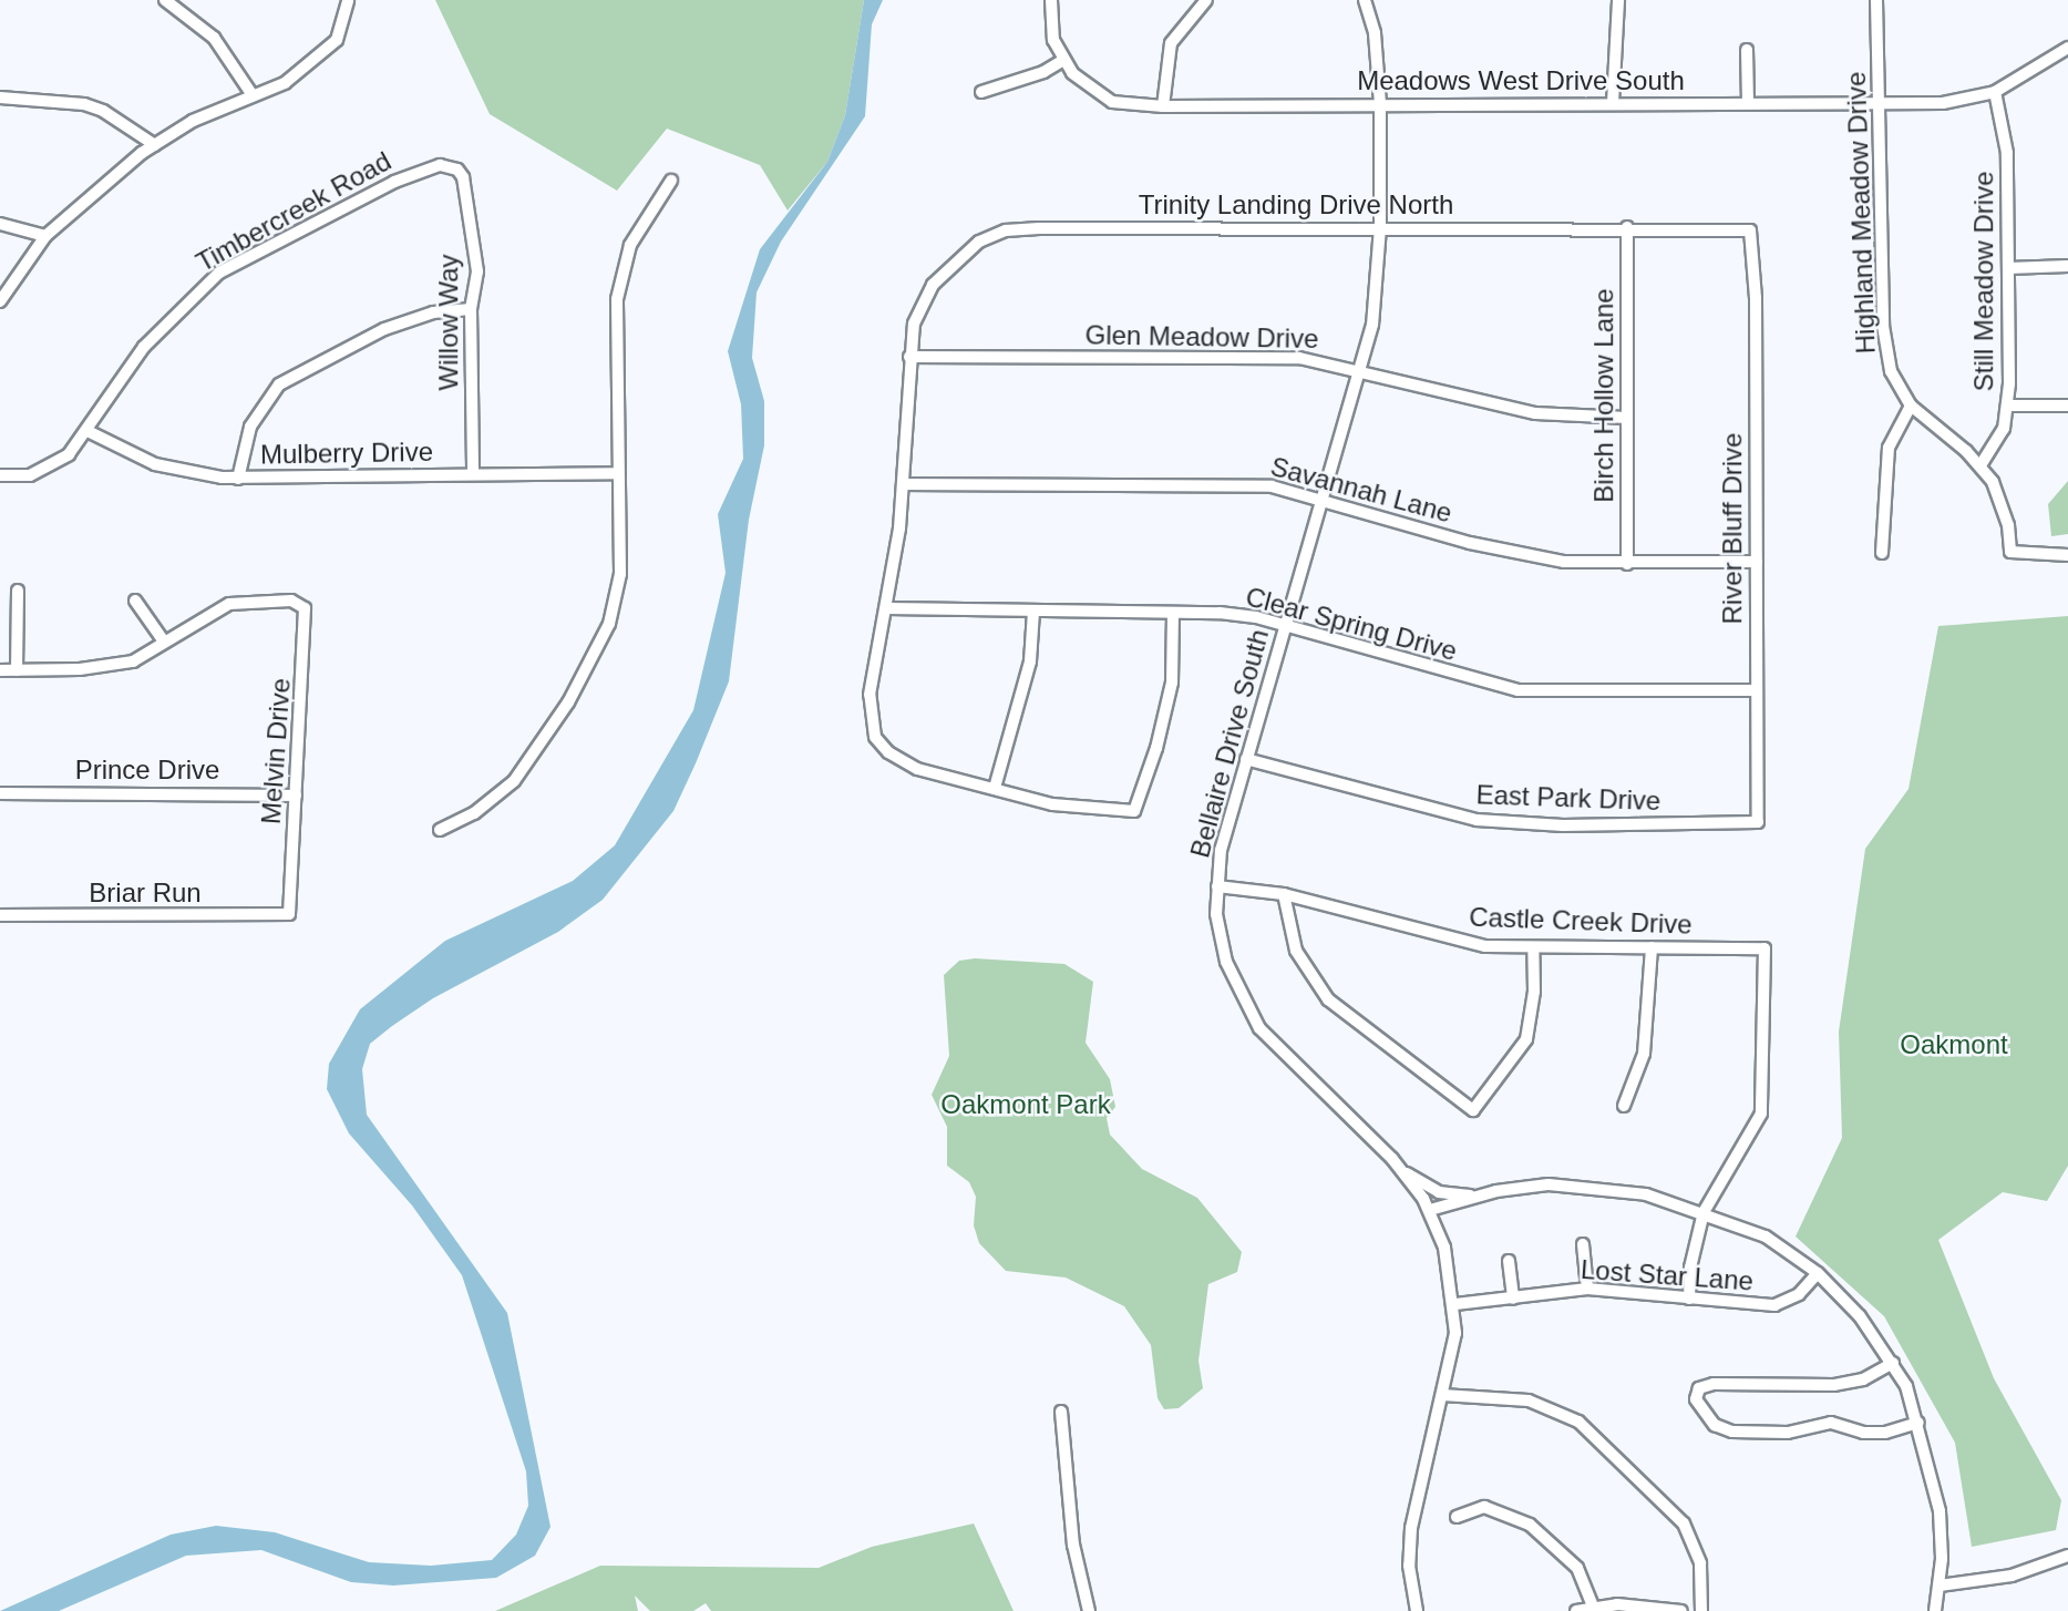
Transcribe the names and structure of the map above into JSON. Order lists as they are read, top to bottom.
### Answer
{
  "streets": {
    "street": [
      "Meadows West Drive South",
      "Trinity Landing Drive North",
      "Timbercreek Road",
      "Highland Meadow Drive",
      "Still Meadow Drive",
      "Willow Way",
      "Glen Meadow Drive",
      "Birch Hollow Lane",
      "Mulberry Drive",
      "Savannah Lane",
      "River Bluff Drive",
      "Clear Spring Drive",
      "Bellaire Drive South",
      "Melvin Drive",
      "Prince Drive",
      "East Park Drive",
      "Briar Run",
      "Castle Creek Drive",
      "Lost Star Lane"
    ]
  },
  "crossings": [
    ["Meadows West Drive South", "Highland Meadow Drive"],
    ["Meadows West Drive South", "Still Meadow Drive"],
    ["Meadows West Drive South", "Bellaire Drive South"],
    ["Trinity Landing Drive North", "Glen Meadow Drive"],
    ["Trinity Landing Drive North", "Birch Hollow Lane"],
    ["Trinity Landing Drive North", "Savannah Lane"],
    ["Trinity Landing Drive North", "River Bluff Drive"],
    ["Trinity Landing Drive North", "Clear Spring Drive"],
    ["Trinity Landing Drive North", "Bellaire Drive South"],
    ["Timbercreek Road", "Willow Way"],
    ["Timbercreek Road", "Mulberry Drive"],
    ["Highland Meadow Drive", "Still Meadow Drive"],
    ["Willow Way", "Mulberry Drive"],
    ["Glen Meadow Drive", "Birch Hollow Lane"],
    ["Glen Meadow Drive", "Bellaire Drive South"],
    ["Birch Hollow Lane", "Savannah Lane"],
    ["Savannah Lane", "River Bluff Drive"],
    ["Savannah Lane", "Bellaire Drive South"],
    ["River Bluff Drive", "Clear Spring Drive"],
    ["River Bluff Drive", "East Park Drive"],
    ["Clear Spring Drive", "Bellaire Drive South"],
    ["Bellaire Drive South", "East Park Drive"],
    ["Bellaire Drive South", "Castle Creek Drive"],
    ["Bellaire Drive South", "Lost Star Lane"],
    ["Melvin Drive", "Prince Drive"],
    ["Melvin Drive", "Briar Run"]
  ],
  "parks": ["Oakmont", "Oakmont Park"]
}
